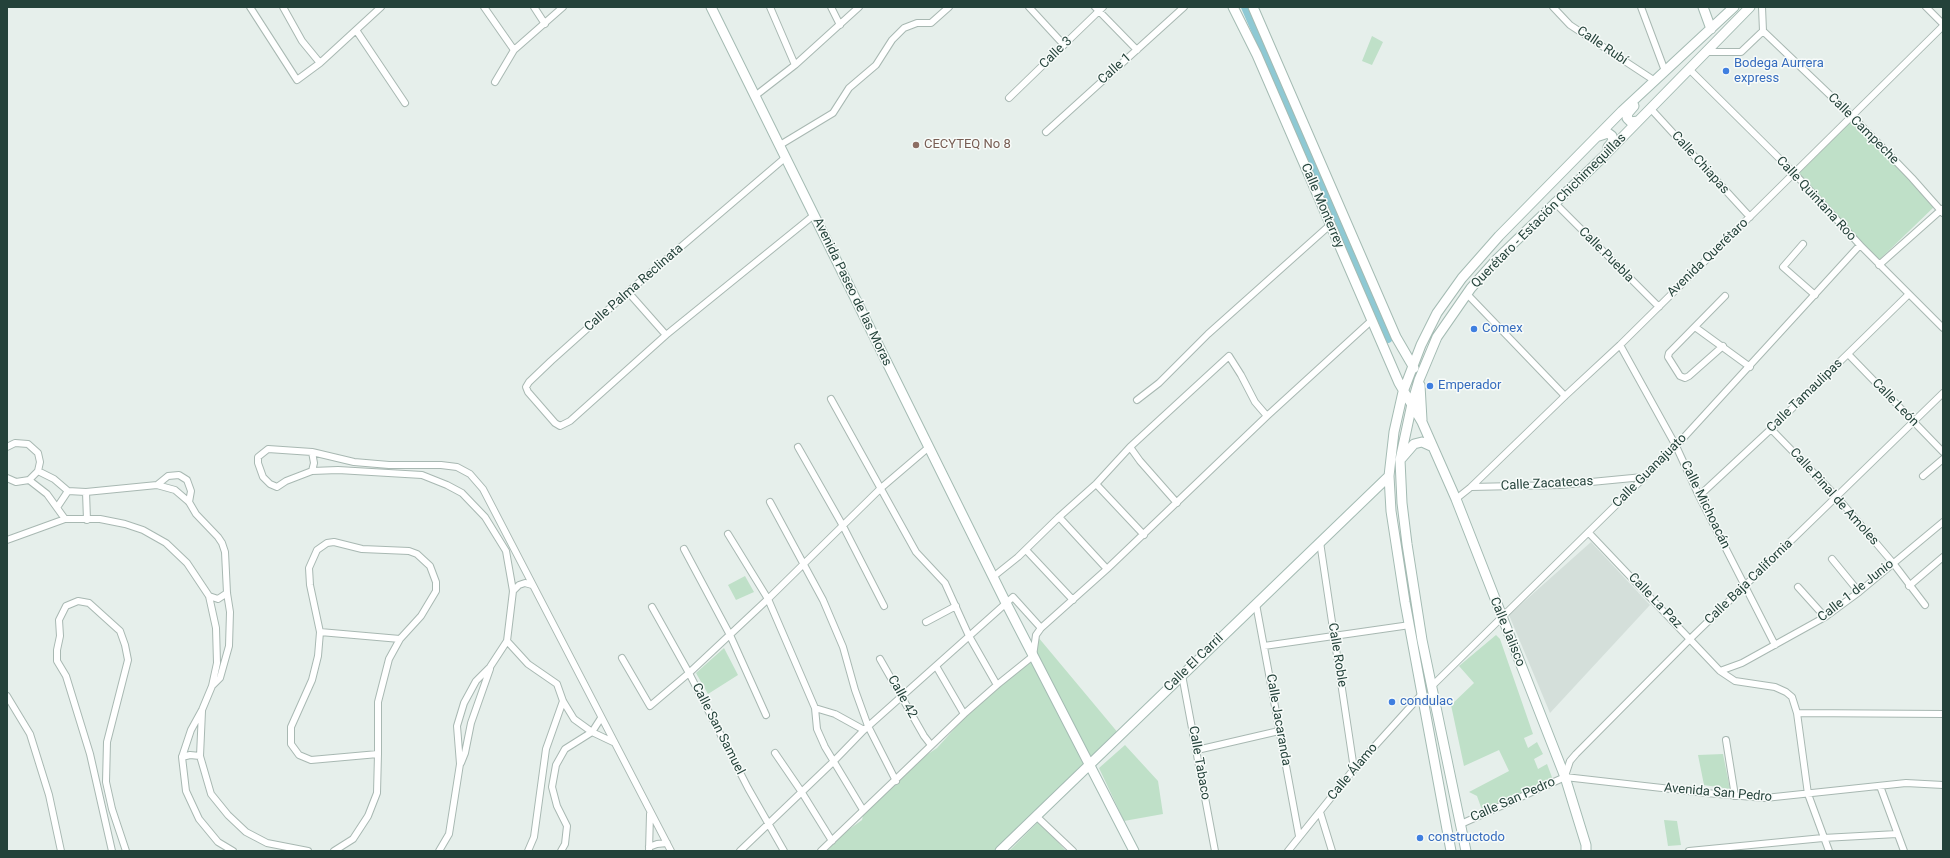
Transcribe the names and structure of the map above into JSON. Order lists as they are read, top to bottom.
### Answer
{
  "streets": {
    "main road": [
      "Calle Monterrey",
      "Querétaro - Estación Chichimequillas",
      "Avenida Paseo de las Moras",
      "Calle Jalisco",
      "Calle El Carril"
    ],
    "street": [
      "Calle Rubí",
      "Calle 3",
      "Calle 1",
      "Calle Campeche",
      "Calle Chiapas",
      "Calle Quintana Roo",
      "Calle Puebla",
      "Avenida Querétaro",
      "Calle Palma Reclinata",
      "Calle Tamaulipas",
      "Calle León",
      "Calle Guanajuato",
      "Calle Zacatecas",
      "Calle Pinal de Amoles",
      "Calle Michoacán",
      "Calle Baja California",
      "Calle 1 de Junio",
      "Calle La Paz",
      "Calle Roble",
      "Calle 42",
      "Calle Jacaranda",
      "Calle San Samuel",
      "Calle Tabaco",
      "Calle Álamo",
      "Avenida San Pedro",
      "Calle San Pedro"
    ]
  },
  "crossings": [
    ["Calle Rubí", "Querétaro - Estación Chichimequillas"],
    ["Calle Campeche", "Avenida Querétaro"],
    ["Calle Chiapas", "Querétaro - Estación Chichimequillas"],
    ["Calle Chiapas", "Avenida Querétaro"],
    ["Calle Quintana Roo", "Querétaro - Estación Chichimequillas"],
    ["Calle Quintana Roo", "Avenida Querétaro"],
    ["Calle Quintana Roo", "Calle Tamaulipas"],
    ["Calle Quintana Roo", "Calle Guanajuato"],
    ["Calle Monterrey", "Querétaro - Estación Chichimequillas"],
    ["Calle Monterrey", "Calle Jalisco"],
    ["Querétaro - Estación Chichimequillas", "Calle Puebla"],
    ["Querétaro - Estación Chichimequillas", "Calle Guanajuato"],
    ["Querétaro - Estación Chichimequillas", "Calle Jalisco"],
    ["Querétaro - Estación Chichimequillas", "Calle El Carril"],
    ["Querétaro - Estación Chichimequillas", "Calle Álamo"],
    ["Querétaro - Estación Chichimequillas", "Calle San Pedro"],
    ["Calle Puebla", "Avenida Querétaro"],
    ["Avenida Querétaro", "Calle Zacatecas"],
    ["Avenida Querétaro", "Calle Michoacán"],
    ["Calle Palma Reclinata", "Avenida Paseo de las Moras"],
    ["Avenida Paseo de las Moras", "Calle El Carril"],
    ["Calle Tamaulipas", "Calle León"],
    ["Calle Tamaulipas", "Calle Pinal de Amoles"],
    ["Calle Tamaulipas", "Calle Michoacán"],
    ["Calle León", "Calle Baja California"],
    ["Calle Guanajuato", "Calle Zacatecas"],
    ["Calle Guanajuato", "Calle Michoacán"],
    ["Calle Guanajuato", "Calle La Paz"],
    ["Calle Guanajuato", "Calle Jalisco"],
    ["Calle Pinal de Amoles", "Calle Baja California"],
    ["Calle Pinal de Amoles", "Calle 1 de Junio"],
    ["Calle Michoacán", "Calle Baja California"],
    ["Calle Michoacán", "Calle 1 de Junio"],
    ["Calle Baja California", "Calle La Paz"],
    ["Calle Baja California", "Calle Jalisco"],
    ["Calle Baja California", "Avenida San Pedro"],
    ["Calle Baja California", "Calle San Pedro"],
    ["Calle 1 de Junio", "Calle La Paz"],
    ["Calle Jalisco", "Avenida San Pedro"],
    ["Calle Jalisco", "Calle San Pedro"],
    ["Calle Roble", "Calle El Carril"],
    ["Calle Roble", "Calle Álamo"],
    ["Calle El Carril", "Calle Jacaranda"],
    ["Calle El Carril", "Calle Tabaco"],
    ["Calle Jacaranda", "Calle Álamo"],
    ["Avenida San Pedro", "Calle San Pedro"]
  ],
  "places": [
    "Bodega Aurrera express",
    "CECYTEQ No 8",
    "Comex",
    "Emperador",
    "condulac",
    "constructodo"
  ]
}
